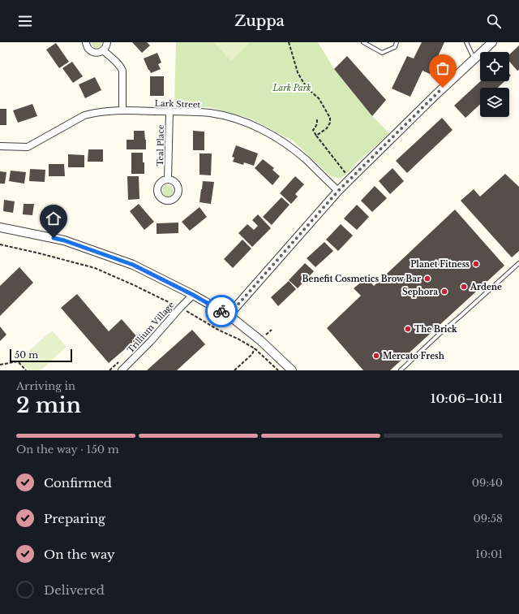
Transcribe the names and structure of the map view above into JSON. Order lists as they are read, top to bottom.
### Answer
{
  "streets": {
    "street": ["Lark Street", "Teal Place", "Trillium Village"]
  },
  "crossings": [
    ["Lark Street", "Teal Place"]
  ],
  "parks": ["Lark Park"],
  "places": [
    "Planet Fitness",
    "Benefit Cosmetics Brow Bar",
    "Ardene",
    "Sephora",
    "The Brick",
    "Mercato Fresh"
  ],
  "scale_bar": "50 m",
  "page": {
    "header": "Zuppa",
    "scale": "50 m",
    "heading": ["2 min", "Arriving in", "10:06–10:11"],
    "bar": "On the way · 150 m",
    "list": [
      ["Confirmed", "09:40"],
      ["Preparing", "09:58"],
      ["On the way", "10:01"],
      "Delivered"
    ]
  }
}
